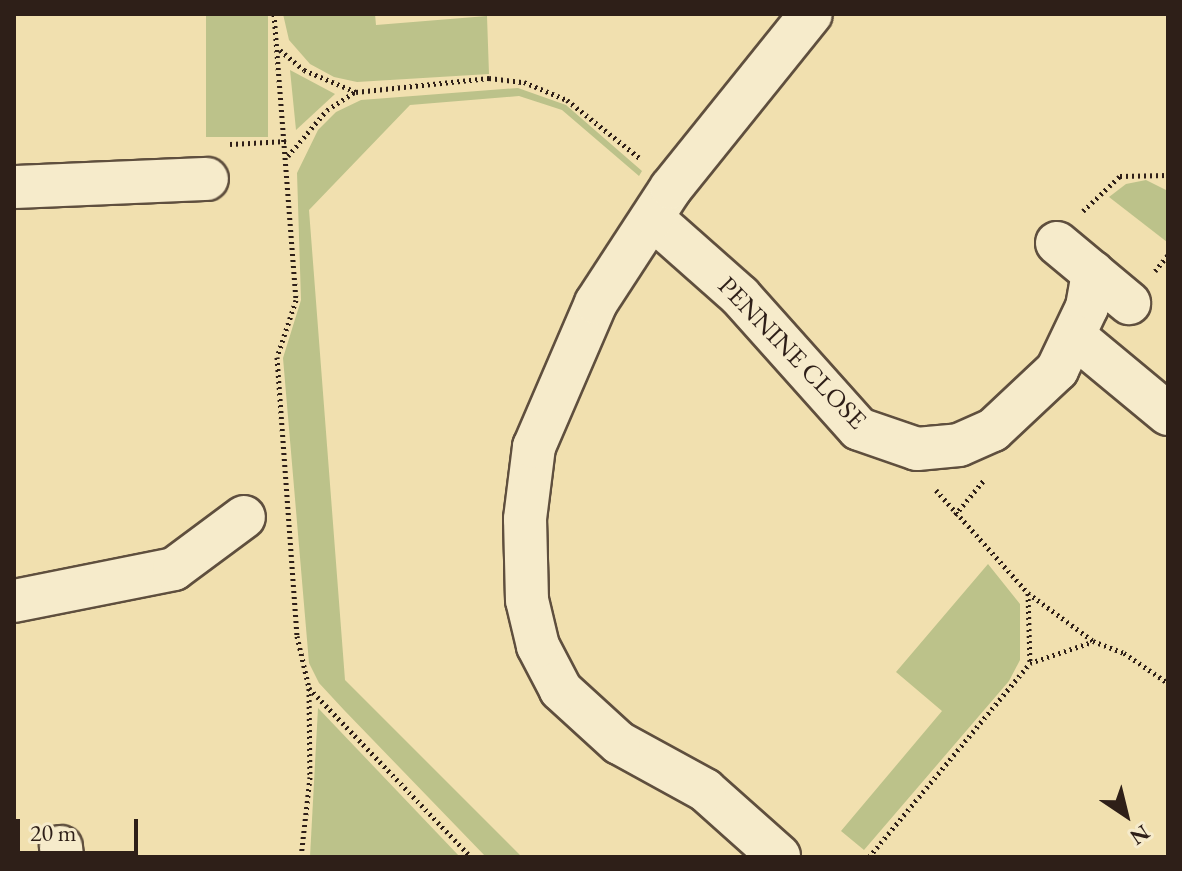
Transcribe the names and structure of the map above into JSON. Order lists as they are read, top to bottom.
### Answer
{
  "streets": {
    "street": ["PENNINE CLOSE"]
  },
  "scale_bar": "20 m",
  "north": "bottom right"
}
